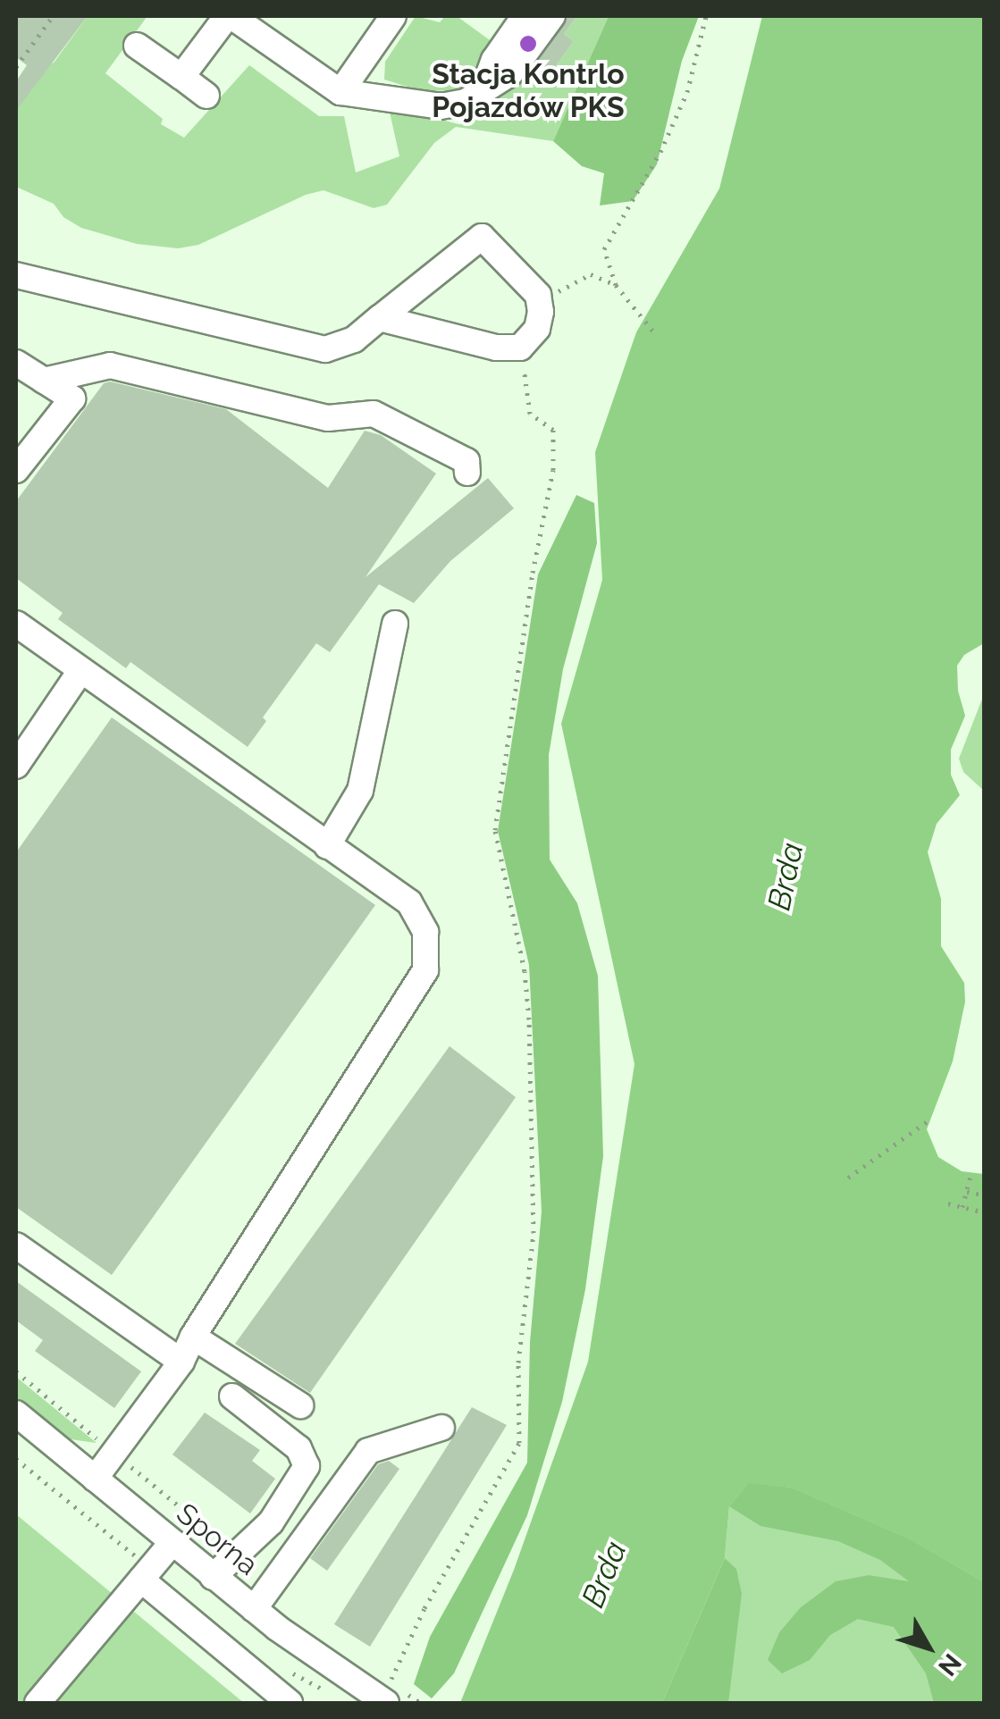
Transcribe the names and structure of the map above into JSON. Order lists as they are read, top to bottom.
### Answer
{
  "streets": {
    "street": ["Sporna"]
  },
  "water": ["Brda"],
  "places": ["Stacja Kontrlo Pojazdów PKS"],
  "north": "bottom right"
}
